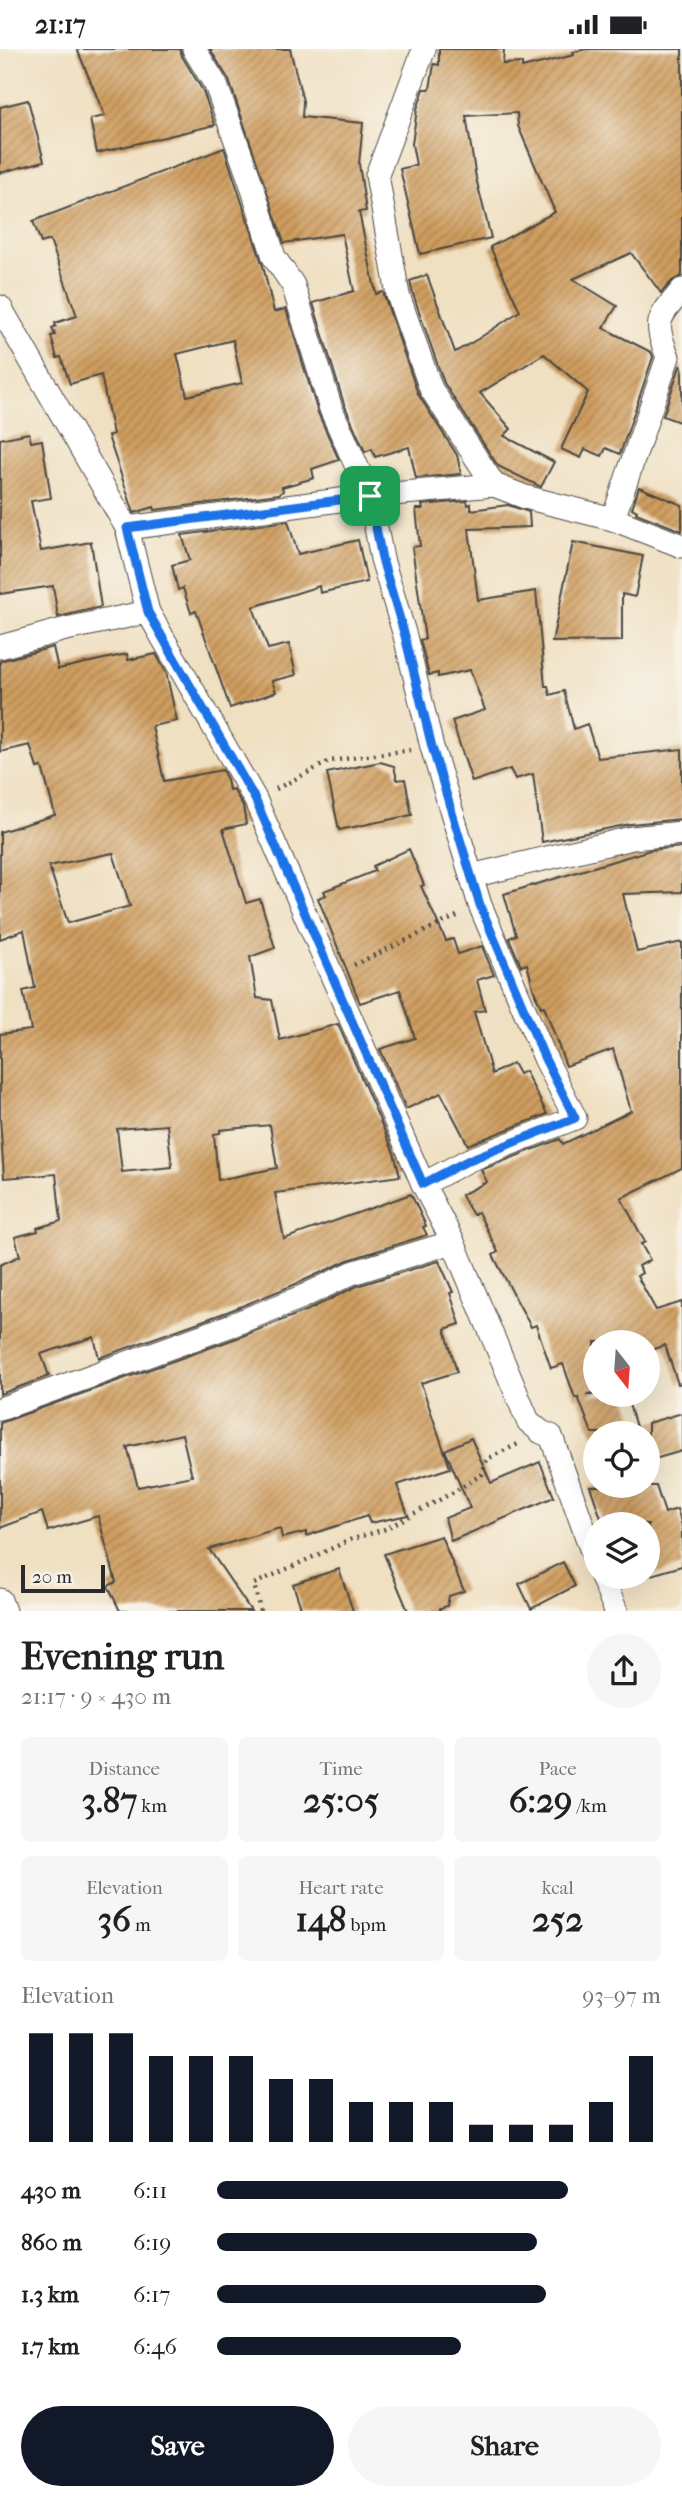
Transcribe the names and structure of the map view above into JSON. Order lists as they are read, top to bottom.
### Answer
{
  "scale_bar": "20 m",
  "north": "bottom",
  "page": {
    "status": "21:17",
    "scale": "20 m",
    "heading": ["Evening run", "21:17 · 9 × 430 m"],
    "stats": [
      ["Distance", "3.87 km"],
      ["Time", "25:05"],
      ["Pace", "6:29 /km"],
      ["Elevation", "36 m"],
      ["Heart rate", "148 bpm"],
      ["kcal", "252"]
    ],
    "chart": ["Elevation", "93–97 m"],
    "list": [
      {
        "name": "430 m",
        "note": "6:11"
      },
      {
        "name": "860 m",
        "note": "6:19"
      },
      {
        "name": "1.3 km",
        "note": "6:17"
      },
      {
        "name": "1.7 km",
        "note": "6:46"
      }
    ],
    "buttons": ["Save", "Share"]
  }
}
